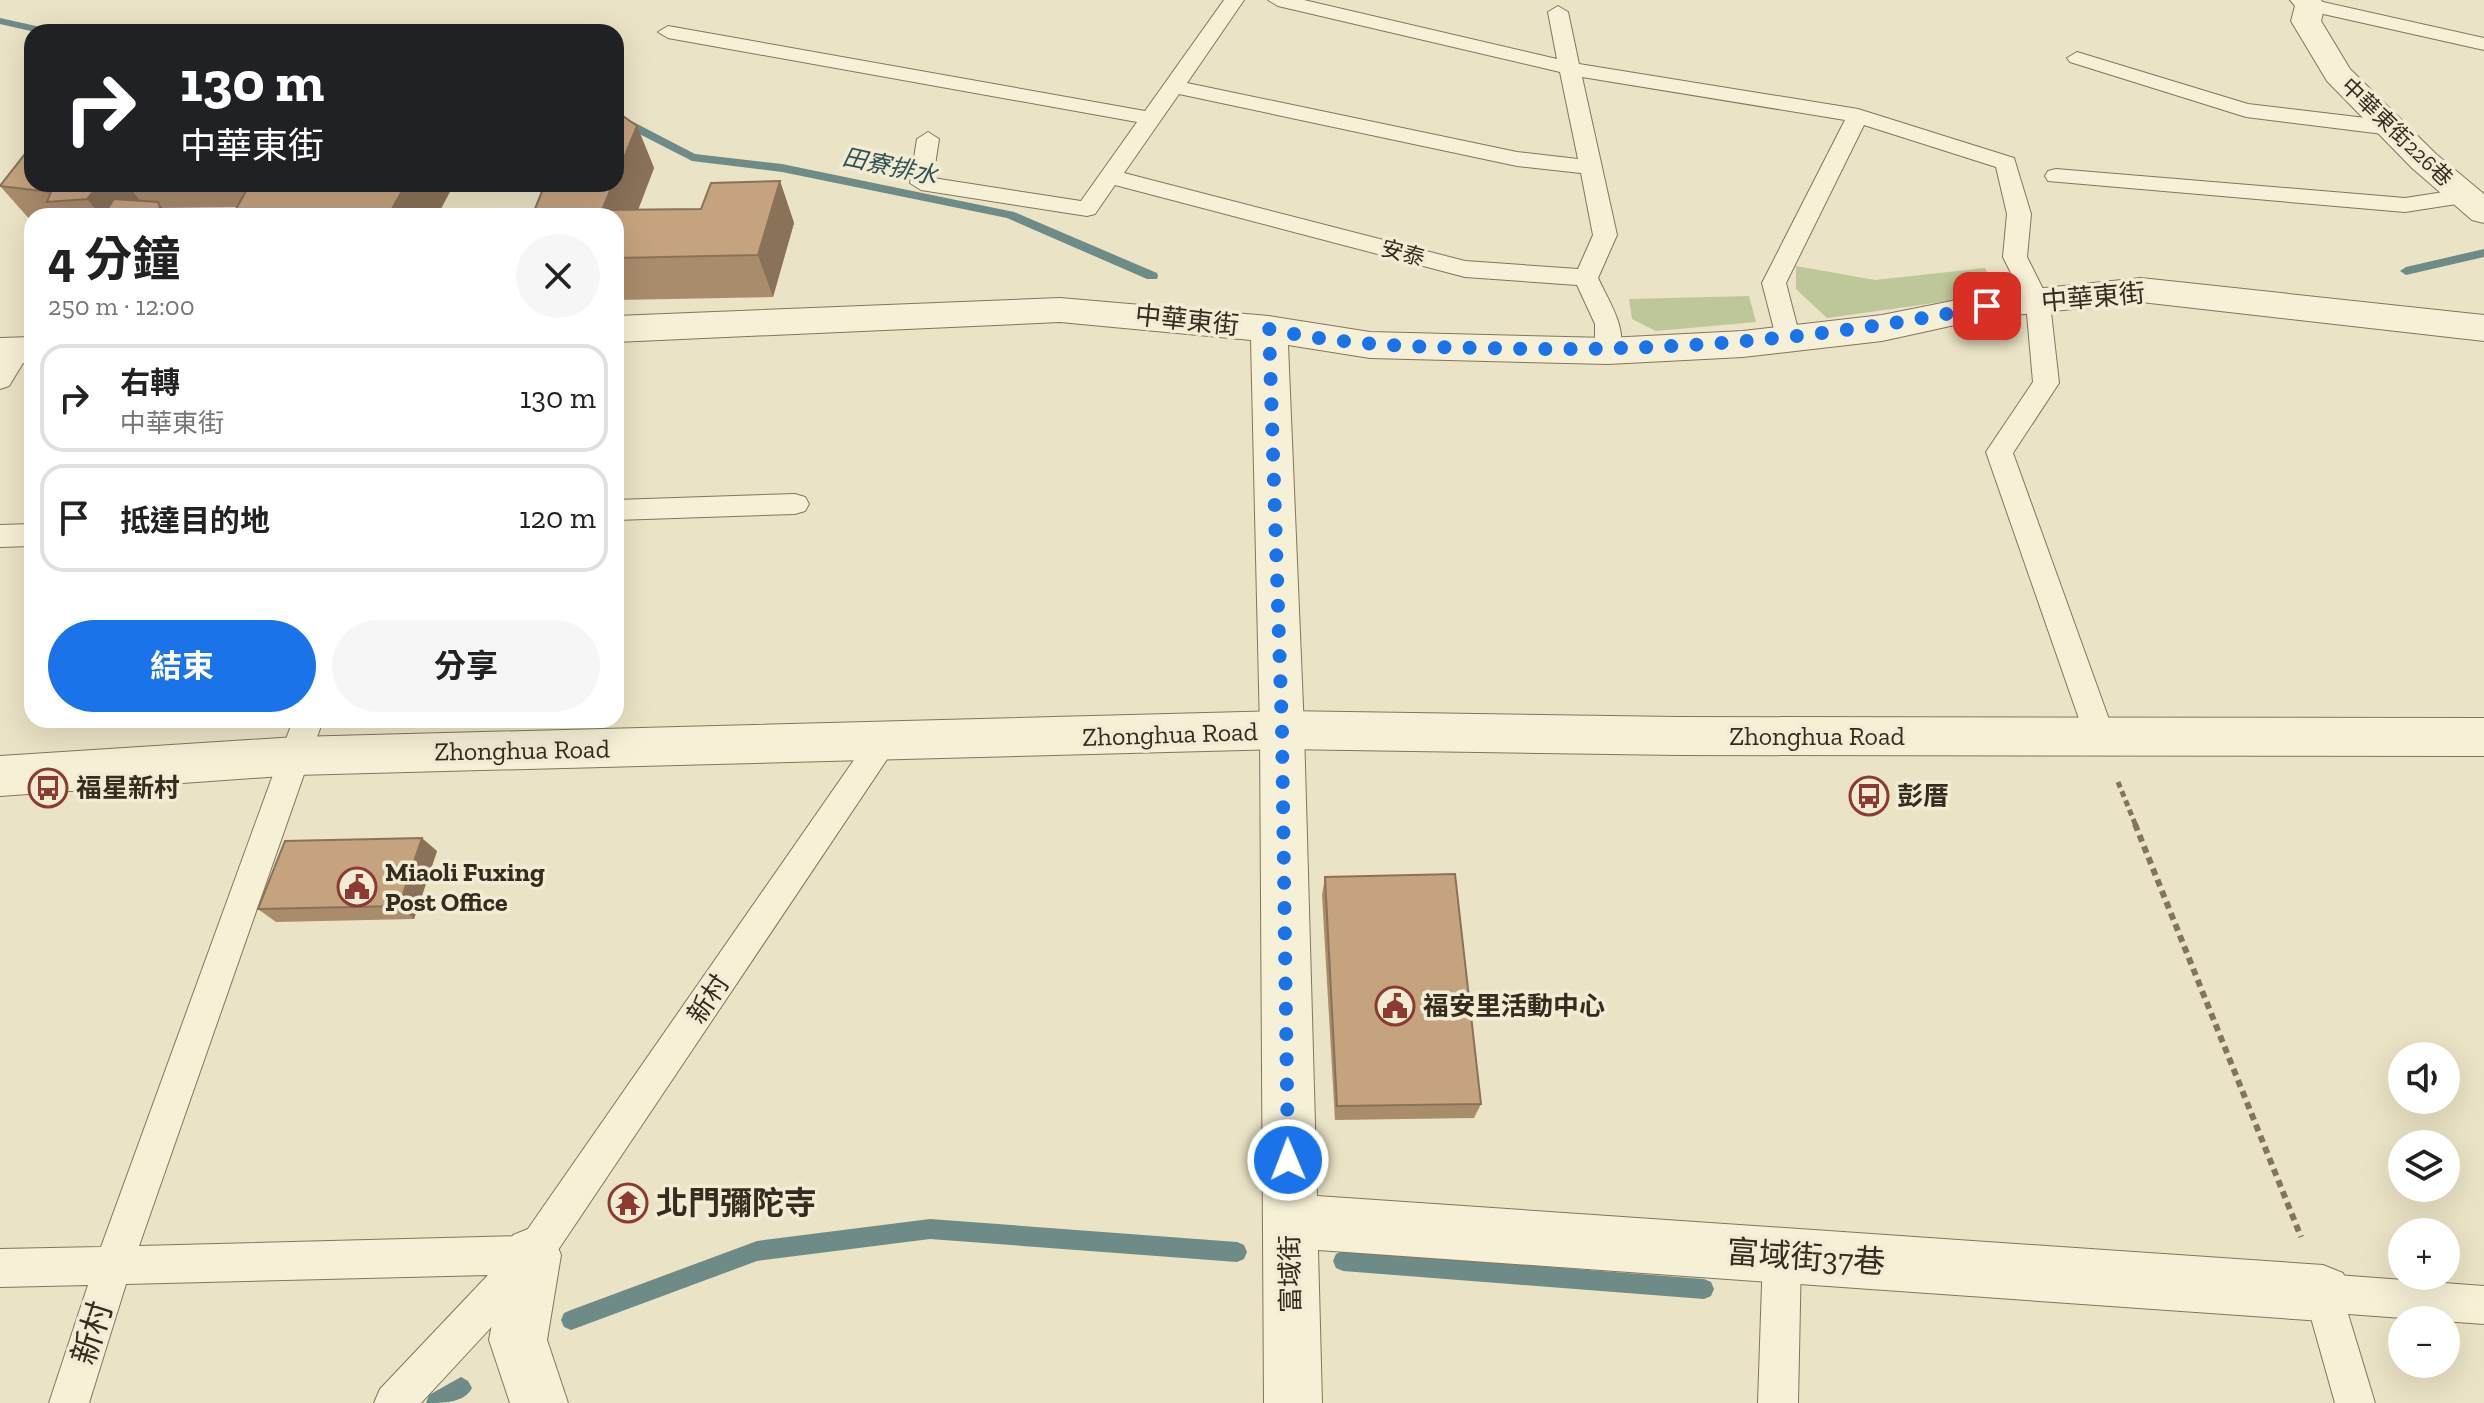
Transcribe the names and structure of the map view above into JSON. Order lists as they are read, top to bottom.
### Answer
{
  "streets": {
    "street": [
      "中華東街226巷",
      "中華東街",
      "Zhonghua Road",
      "富域街37巷",
      "富域街"
    ],
    "lane": ["安泰", "新村"]
  },
  "crossings": [
    ["中華東街", "富域街"],
    ["Zhonghua Road", "新村"],
    ["Zhonghua Road", "富域街"],
    ["富域街37巷", "富域街"]
  ],
  "water": ["田寮排水"],
  "places": {
    "bus stop": ["福星新村", "彭厝"],
    "public building": ["Miaoli Fuxing Post Office", "福安里活動中心"],
    "temple": ["北門彌陀寺"]
  },
  "page": {
    "turn": ["130 m", "中華東街"],
    "heading": ["4 分鐘", "250 m · 12:00"],
    "list": [
      {
        "name": "右轉",
        "note": "中華東街",
        "value": "130 m"
      },
      {
        "name": "抵達目的地",
        "value": "120 m"
      }
    ],
    "buttons": ["結束", "分享"],
    "map_buttons": ["+", "−"]
  }
}
